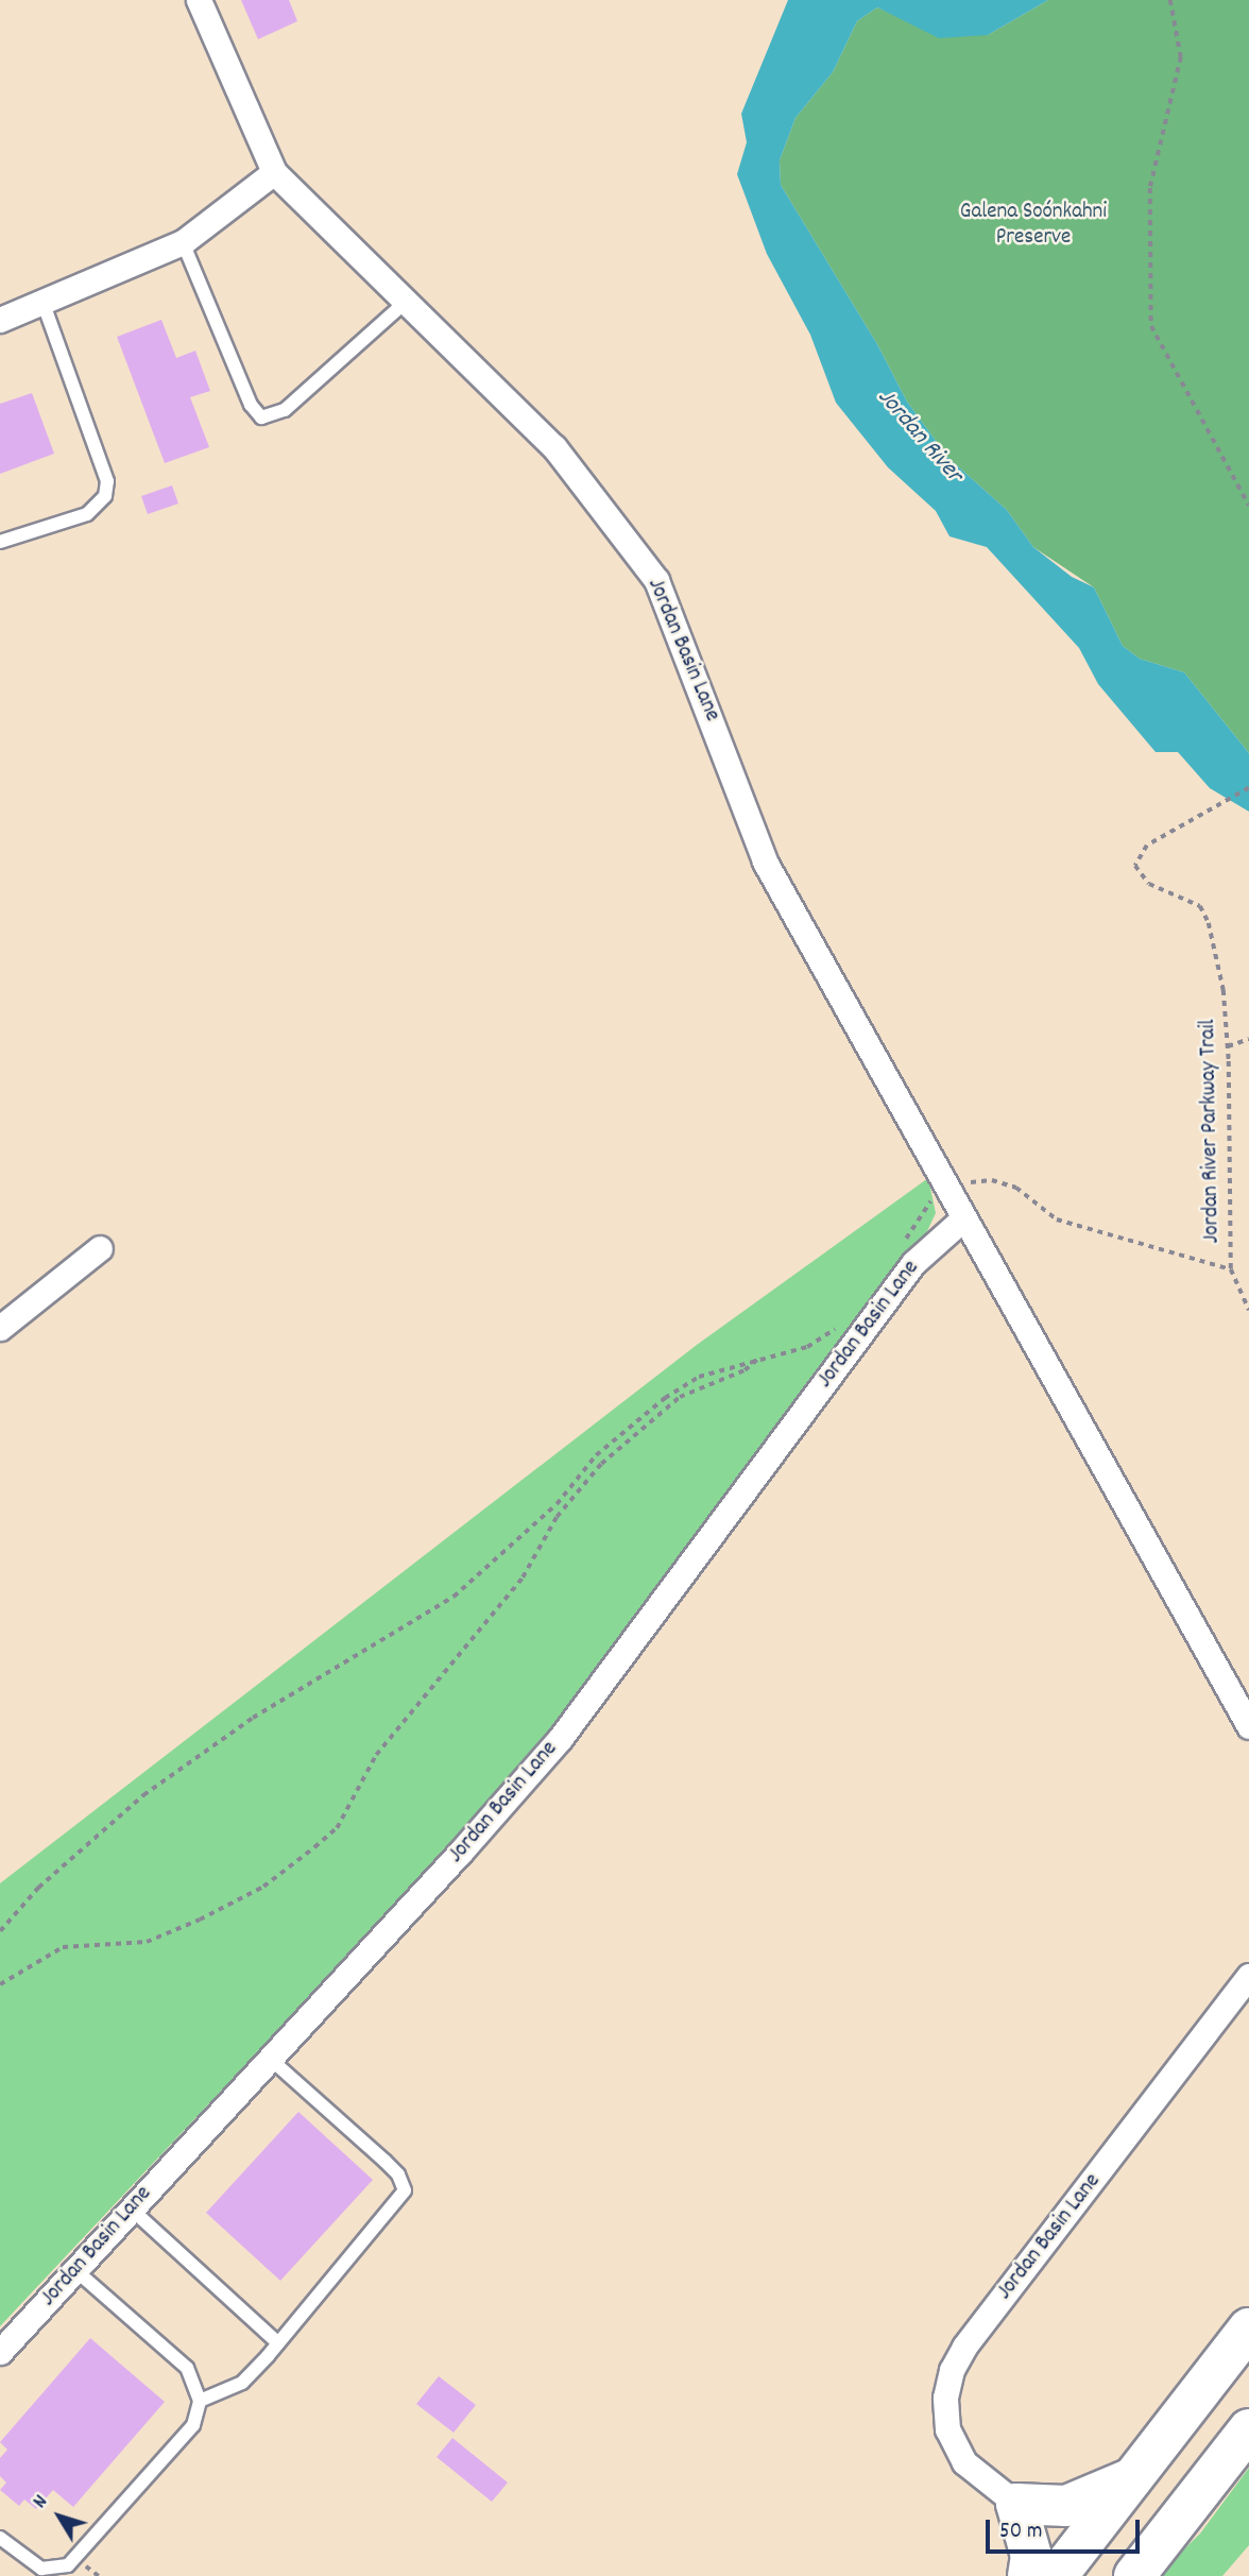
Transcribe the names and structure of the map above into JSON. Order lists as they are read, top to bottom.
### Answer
{
  "streets": {
    "street": ["Jordan Basin Lane"],
    "path": ["Jordan River Parkway Trail"]
  },
  "water": ["Jordan River"],
  "parks": ["Galena Soónkahni Preserve"],
  "scale_bar": "50 m",
  "north": "top left"
}
